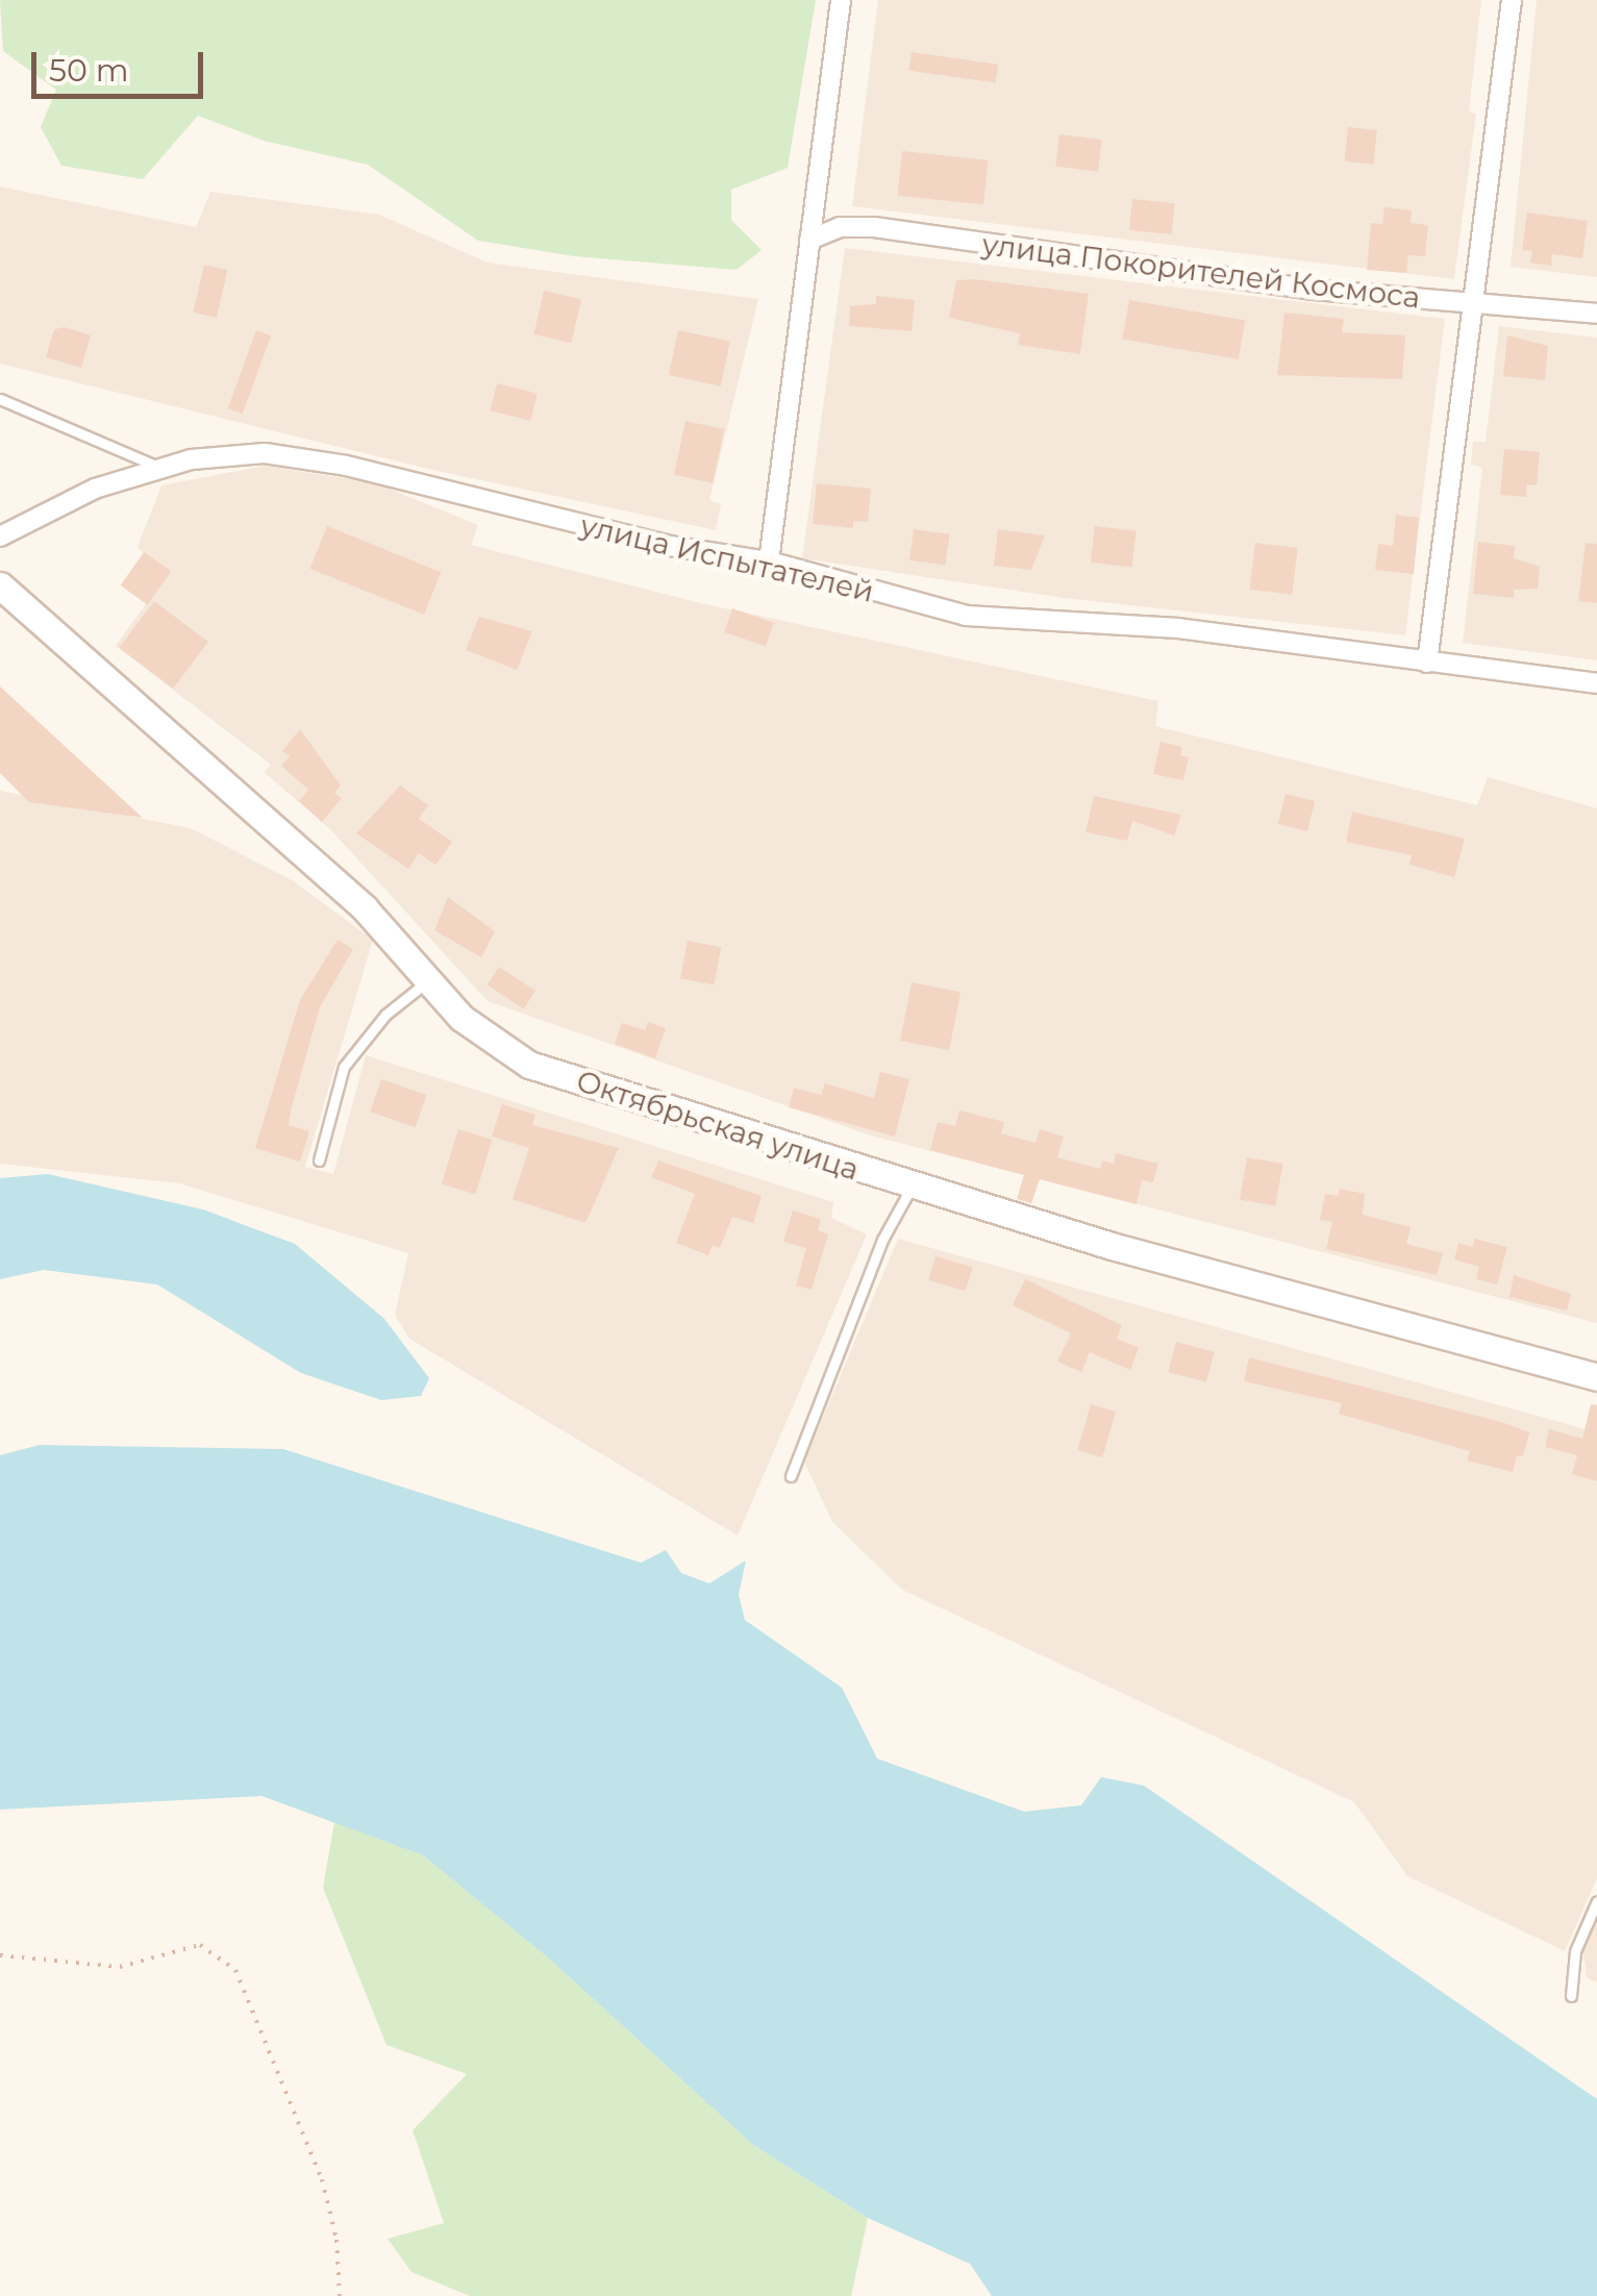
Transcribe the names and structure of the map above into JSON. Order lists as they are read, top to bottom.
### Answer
{
  "streets": {
    "street": ["улица Покорителей Космоса", "улица Испытателей", "Октябрьская улица"]
  },
  "scale_bar": "50 m"
}
